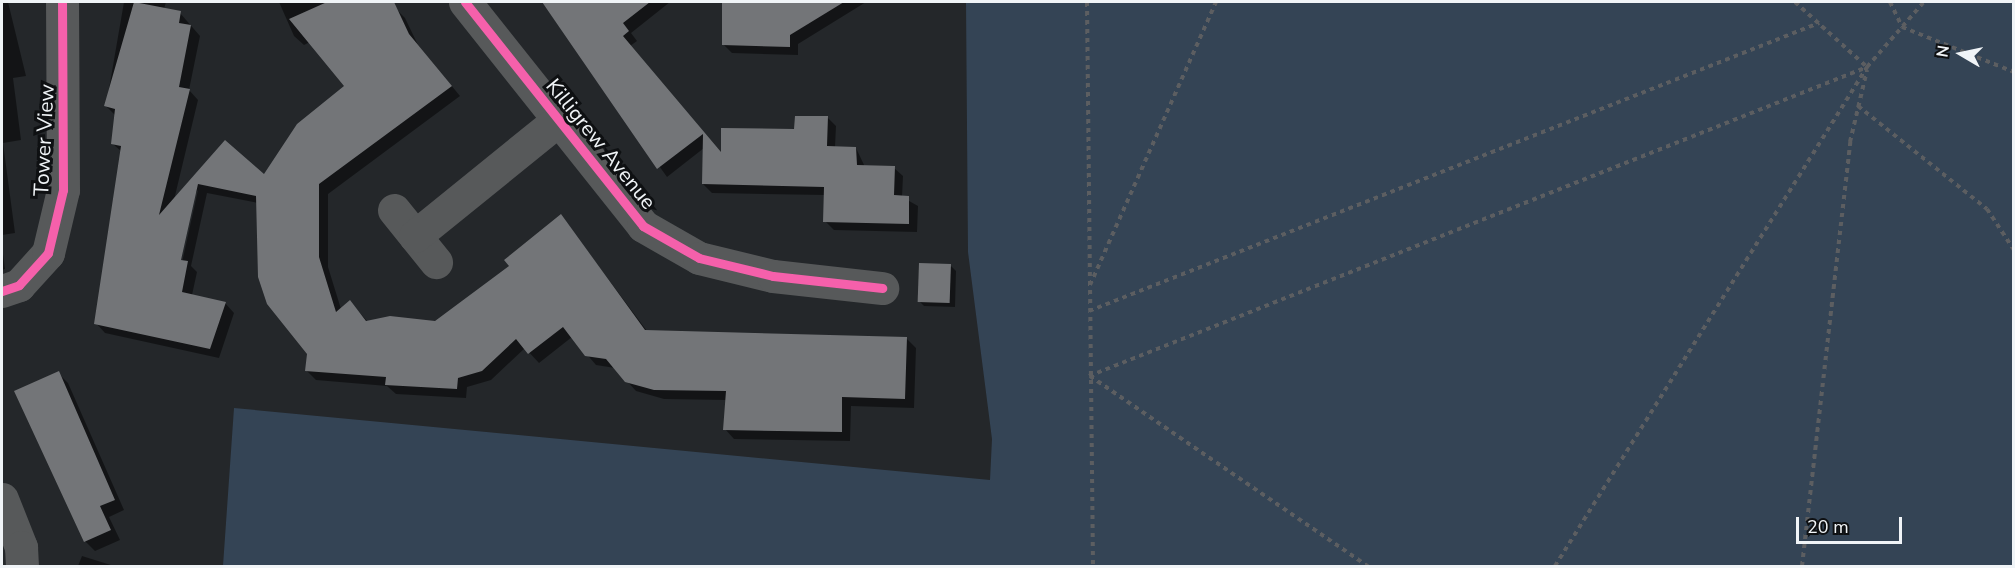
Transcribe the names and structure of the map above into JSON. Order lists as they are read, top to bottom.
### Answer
{
  "streets": {
    "street": ["Tower View", "Killigrew Avenue"]
  },
  "scale_bar": "20 m",
  "north": "left"
}
